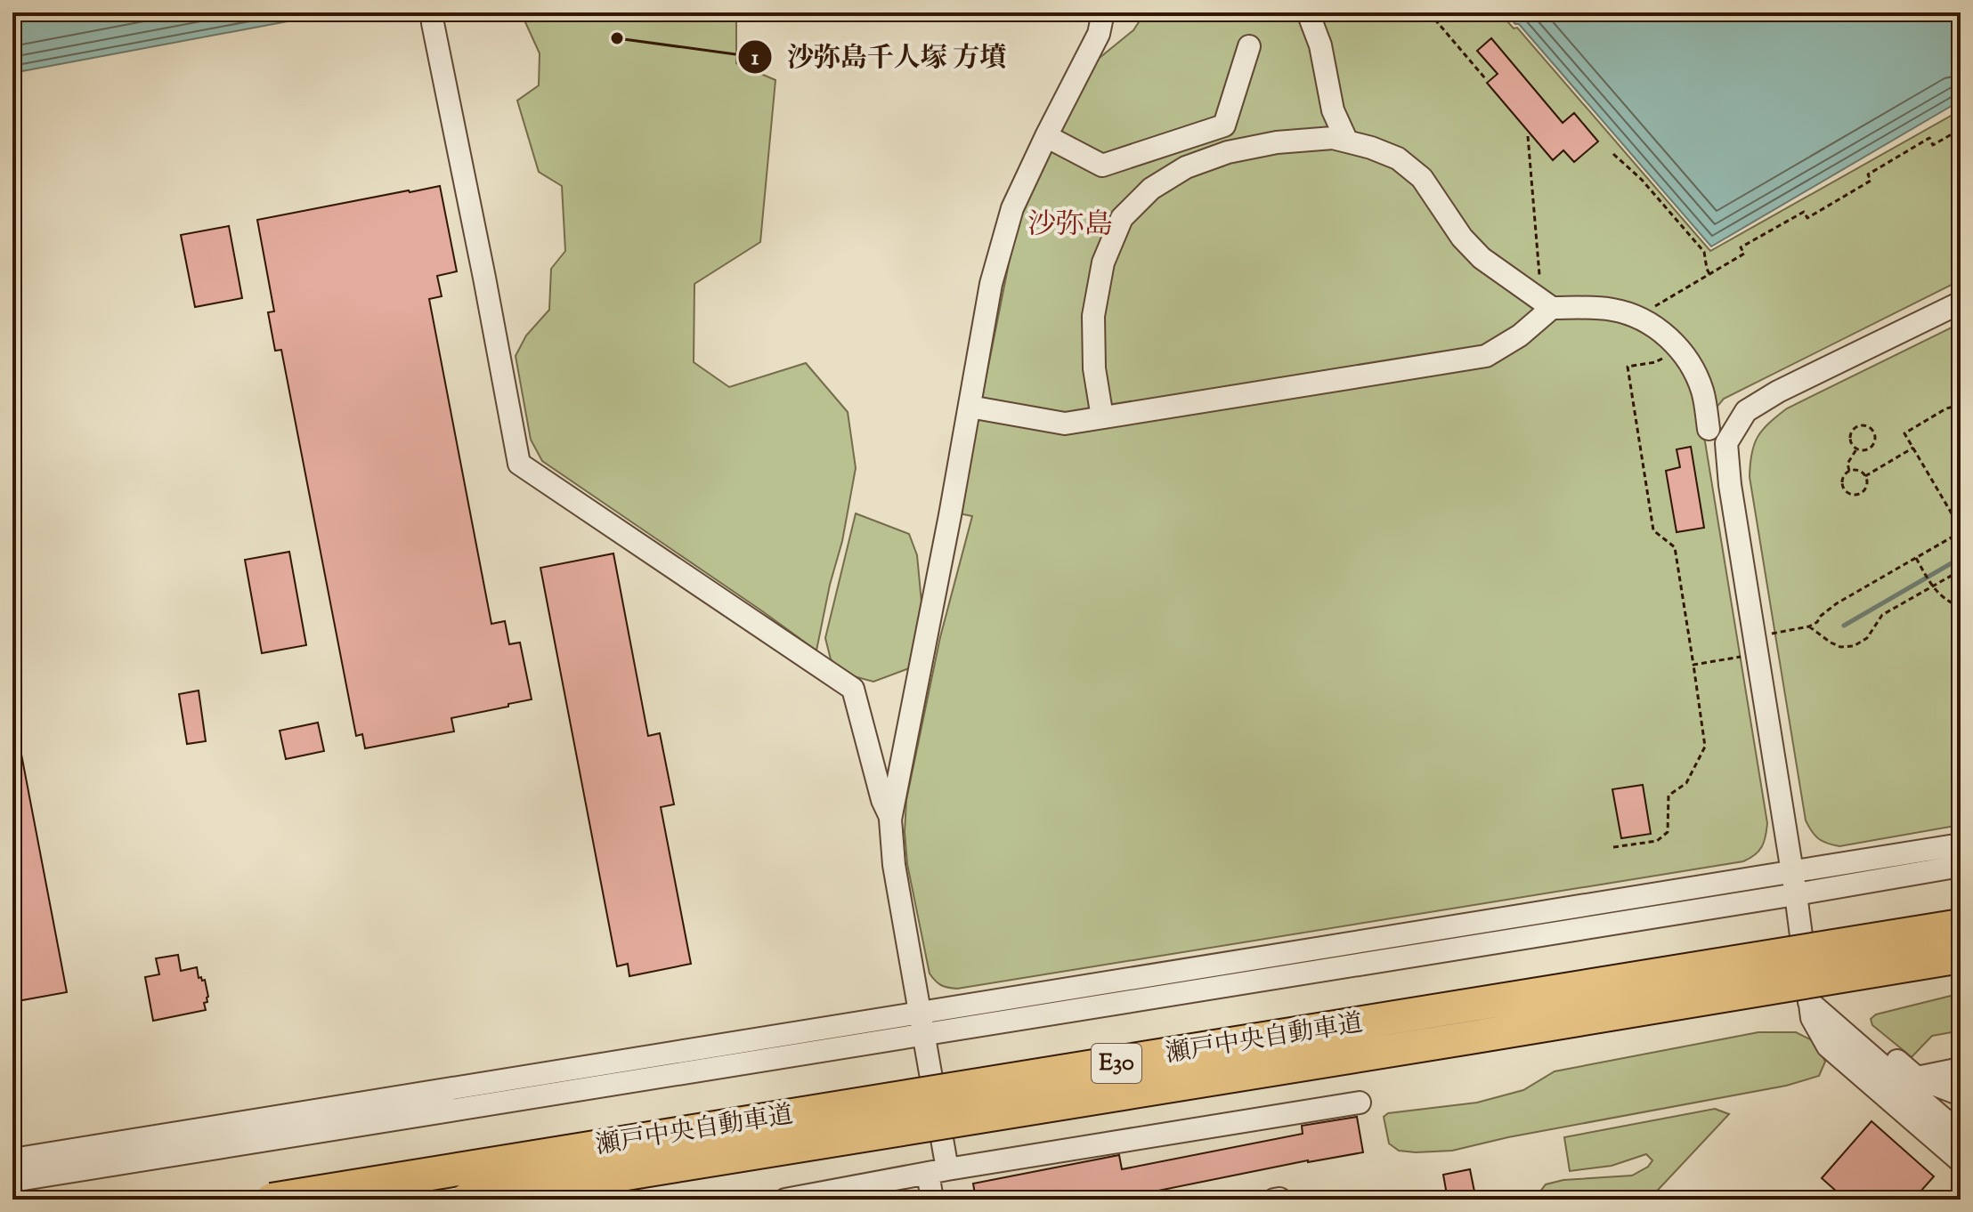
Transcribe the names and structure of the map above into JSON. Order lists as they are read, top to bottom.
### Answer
{
  "streets": {
    "highway": ["瀬戸中央自動車道", "E30"]
  },
  "districts": ["沙弥島"],
  "places": ["沙弥島千人塚 方墳"]
}
